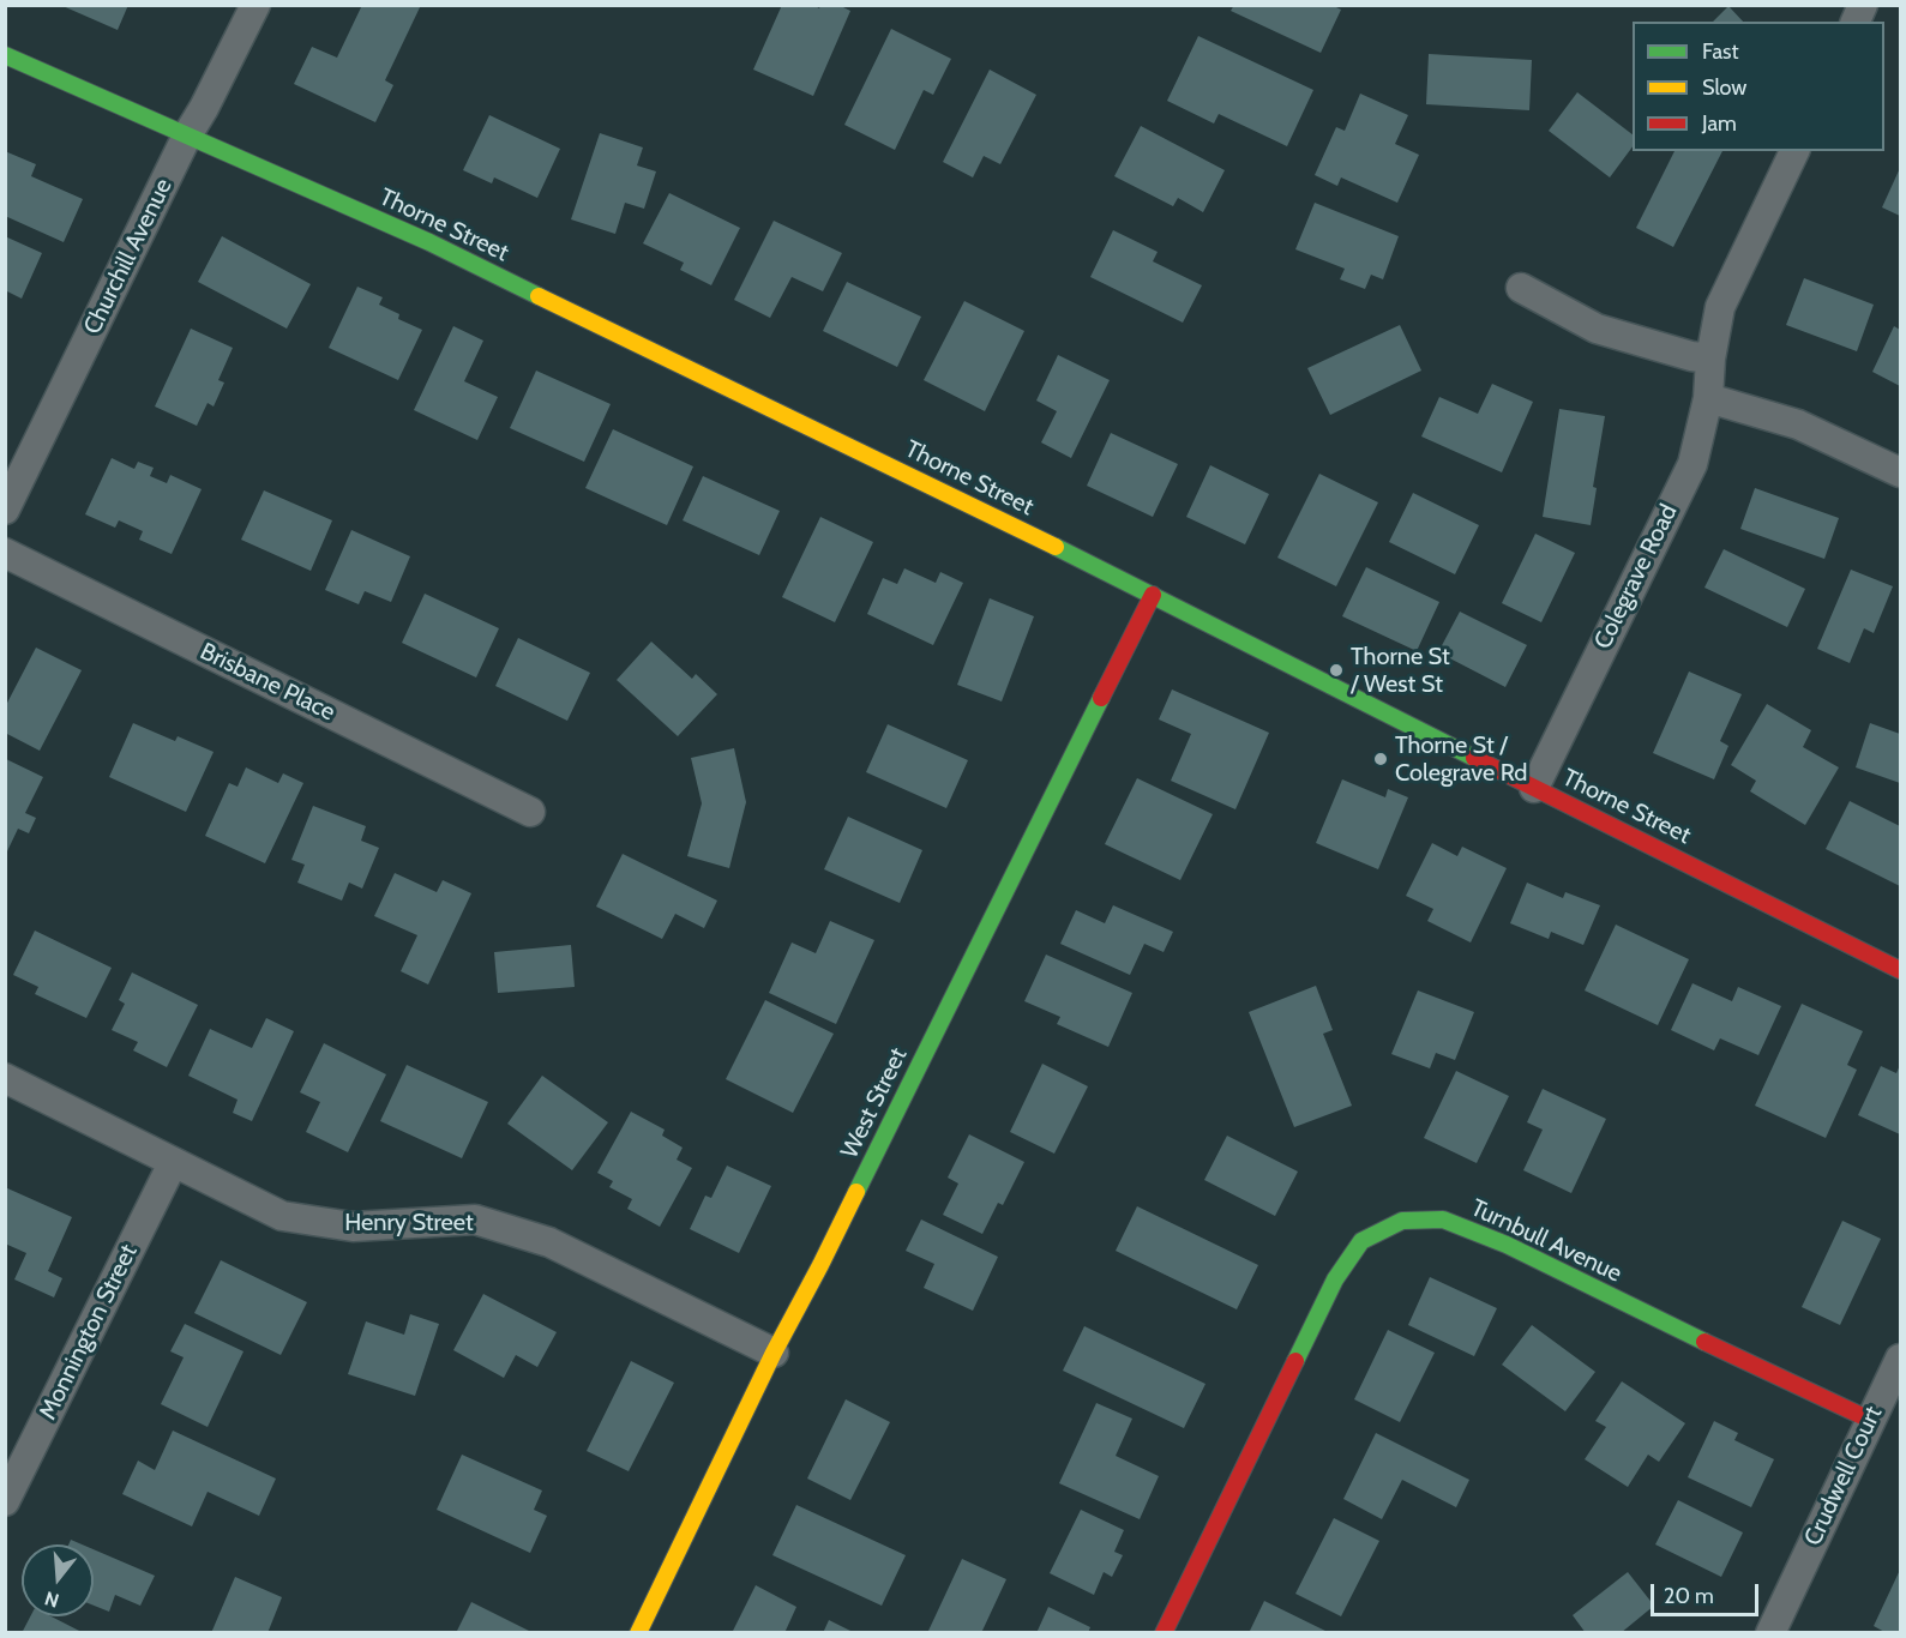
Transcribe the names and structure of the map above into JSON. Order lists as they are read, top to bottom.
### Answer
{
  "streets": {
    "street": [
      "Thorne Street",
      "Churchill Avenue",
      "Colegrave Road",
      "Brisbane Place",
      "West Street",
      "Henry Street",
      "Turnbull Avenue",
      "Monnington Street",
      "Crudwell Court"
    ]
  },
  "crossings": [
    ["Thorne Street", "Churchill Avenue"],
    ["Thorne Street", "Colegrave Road"],
    ["Thorne Street", "West Street"],
    ["West Street", "Henry Street"],
    ["Henry Street", "Monnington Street"],
    ["Turnbull Avenue", "Crudwell Court"]
  ],
  "places": ["Thorne St / West St", "Thorne St / Colegrave Rd"],
  "legend": ["Fast", "Slow", "Jam"],
  "scale_bar": "20 m",
  "north": "bottom"
}
